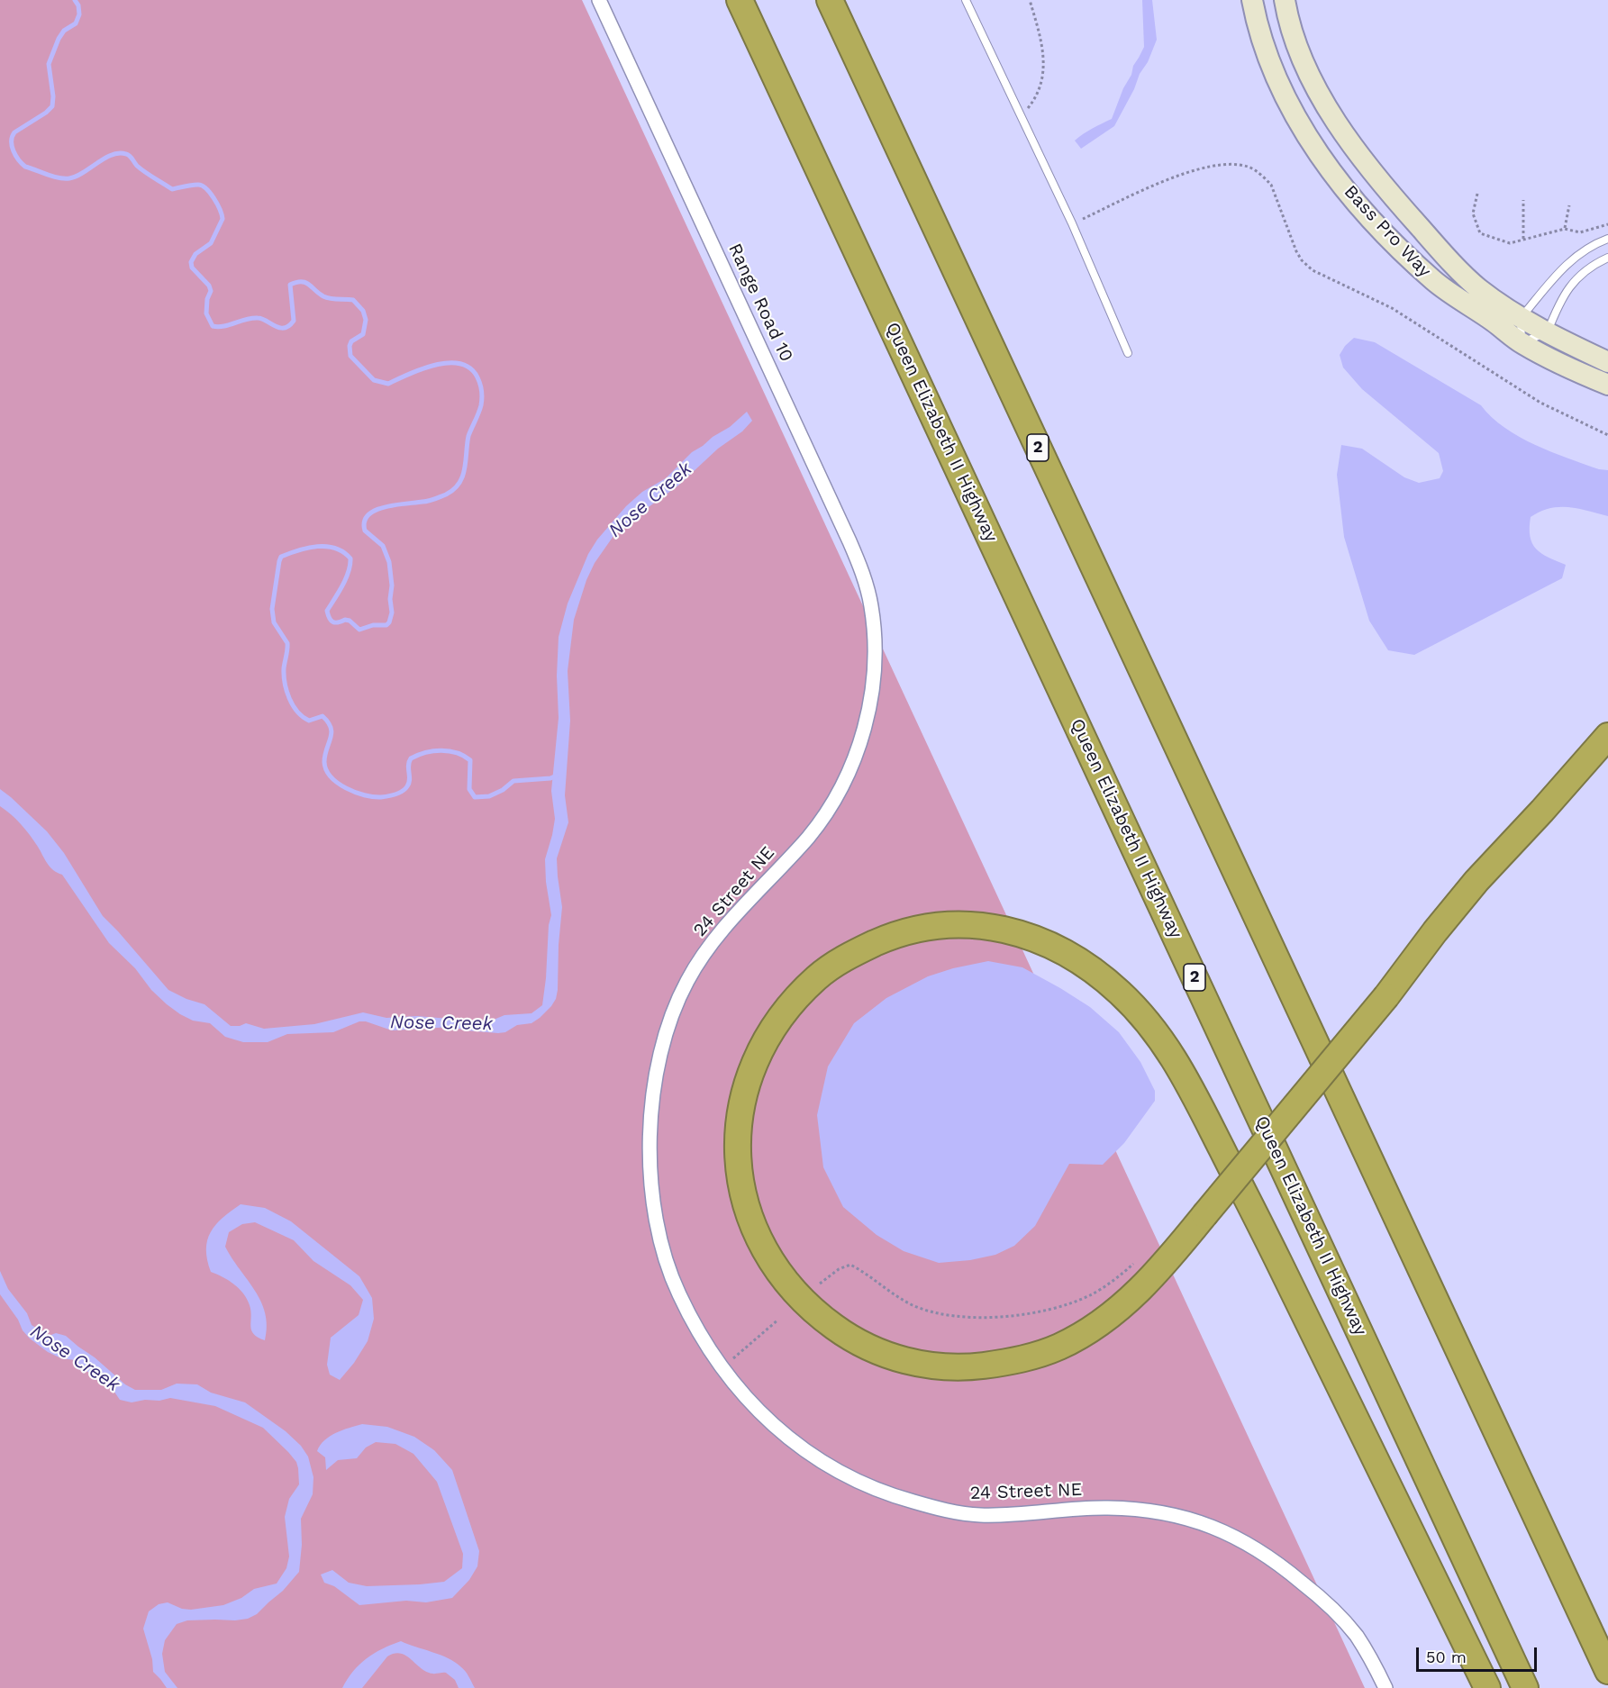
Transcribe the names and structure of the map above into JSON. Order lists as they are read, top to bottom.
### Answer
{
  "streets": {
    "highway": ["Queen Elizabeth II Highway", "2"],
    "street": ["Bass Pro Way", "Range Road 10", "24 Street NE"]
  },
  "crossings": [
    ["Range Road 10", "24 Street NE"]
  ],
  "water": ["Nose Creek"],
  "scale_bar": "50 m"
}
